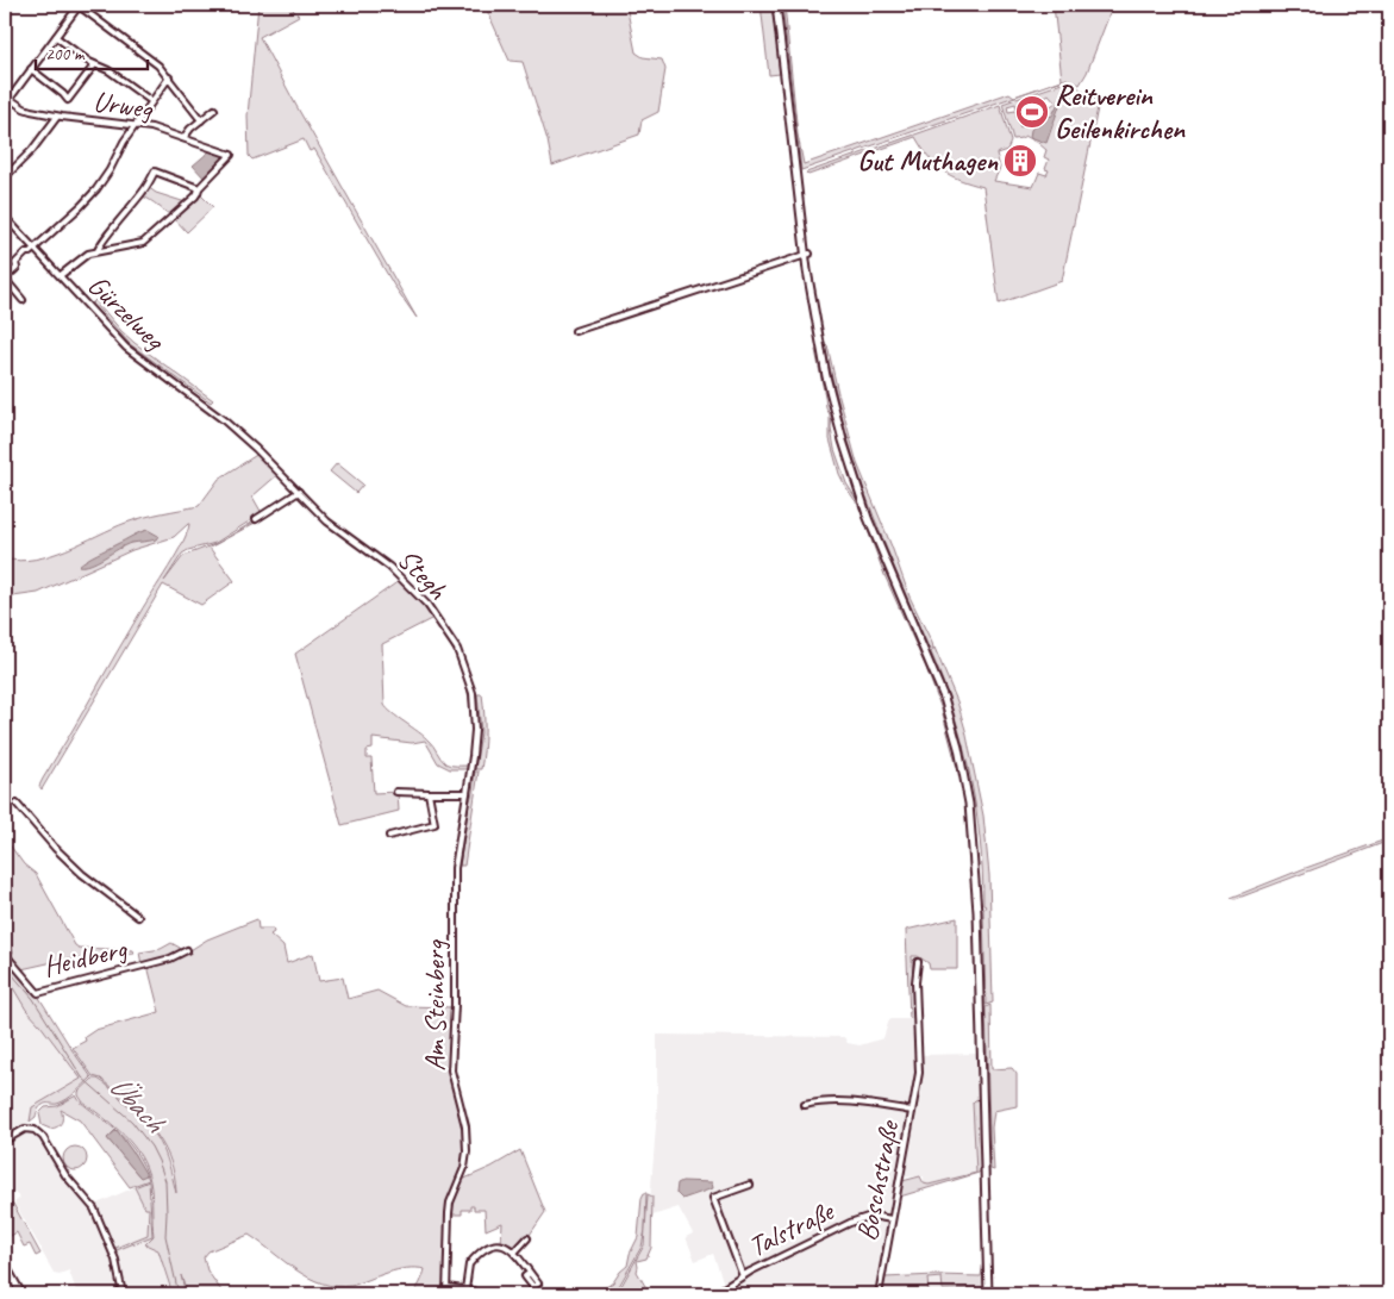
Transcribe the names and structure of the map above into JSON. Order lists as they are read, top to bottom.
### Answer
{
  "streets": {
    "street": [
      "Urweg",
      "Gürzelweg",
      "Stegh",
      "Heidberg",
      "Am Steinberg",
      "Boschstraße",
      "Talstraße"
    ]
  },
  "crossings": [
    ["Gürzelweg", "Stegh"],
    ["Stegh", "Am Steinberg"],
    ["Boschstraße", "Talstraße"]
  ],
  "water": ["Übach"],
  "places": {
    "sports": ["Reitverein Geilenkirchen"],
    "building": ["Gut Muthagen"]
  },
  "scale_bar": "200 m"
}
